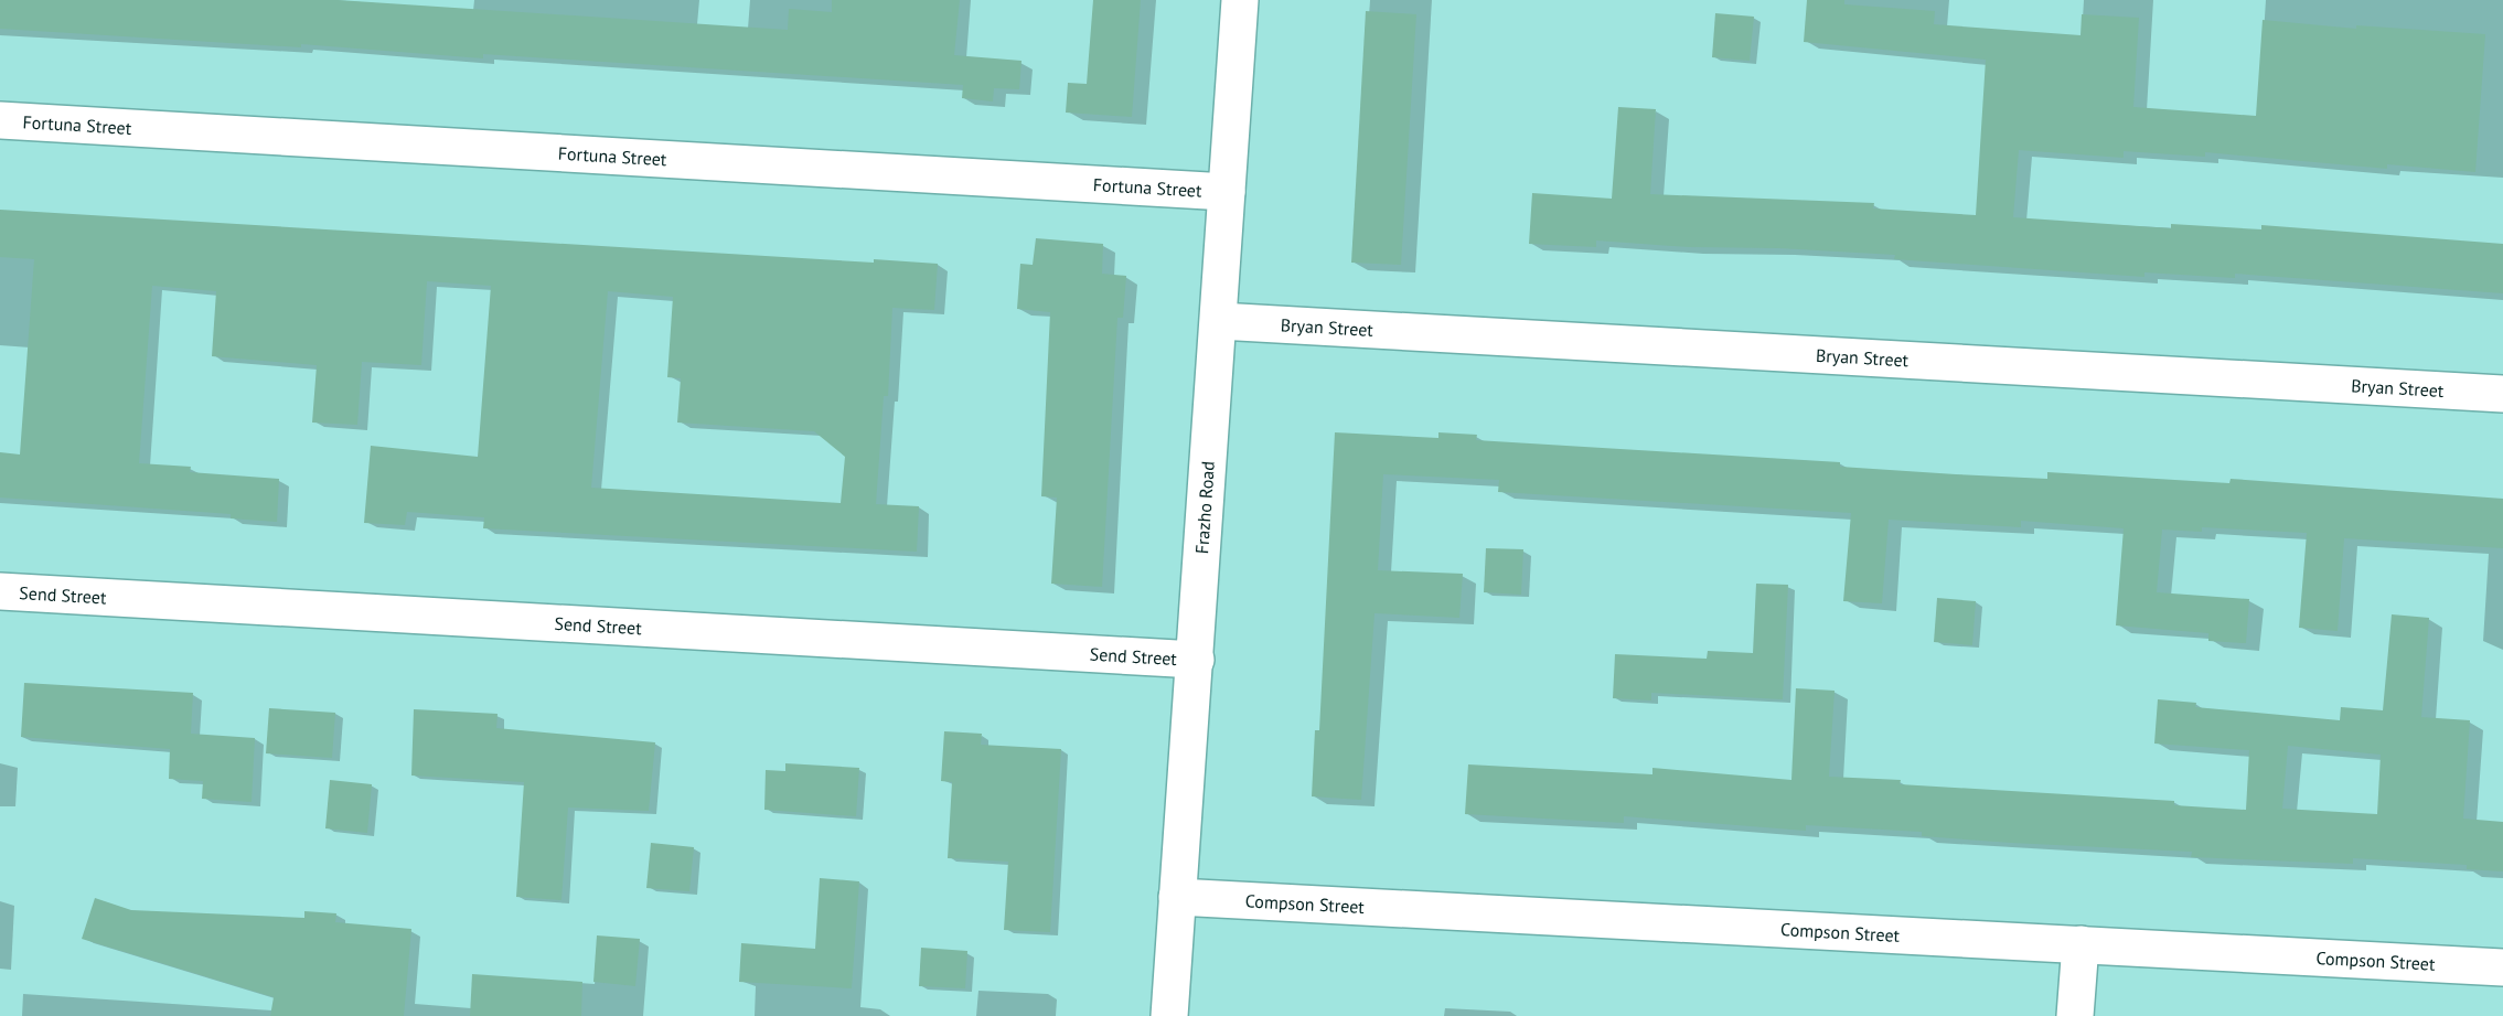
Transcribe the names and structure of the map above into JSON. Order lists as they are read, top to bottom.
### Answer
{
  "streets": {
    "street": [
      "Fortuna Street",
      "Bryan Street",
      "Frazho Road",
      "Send Street",
      "Compson Street"
    ]
  },
  "crossings": [
    ["Fortuna Street", "Frazho Road"],
    ["Bryan Street", "Frazho Road"],
    ["Frazho Road", "Send Street"],
    ["Frazho Road", "Compson Street"]
  ]
}
